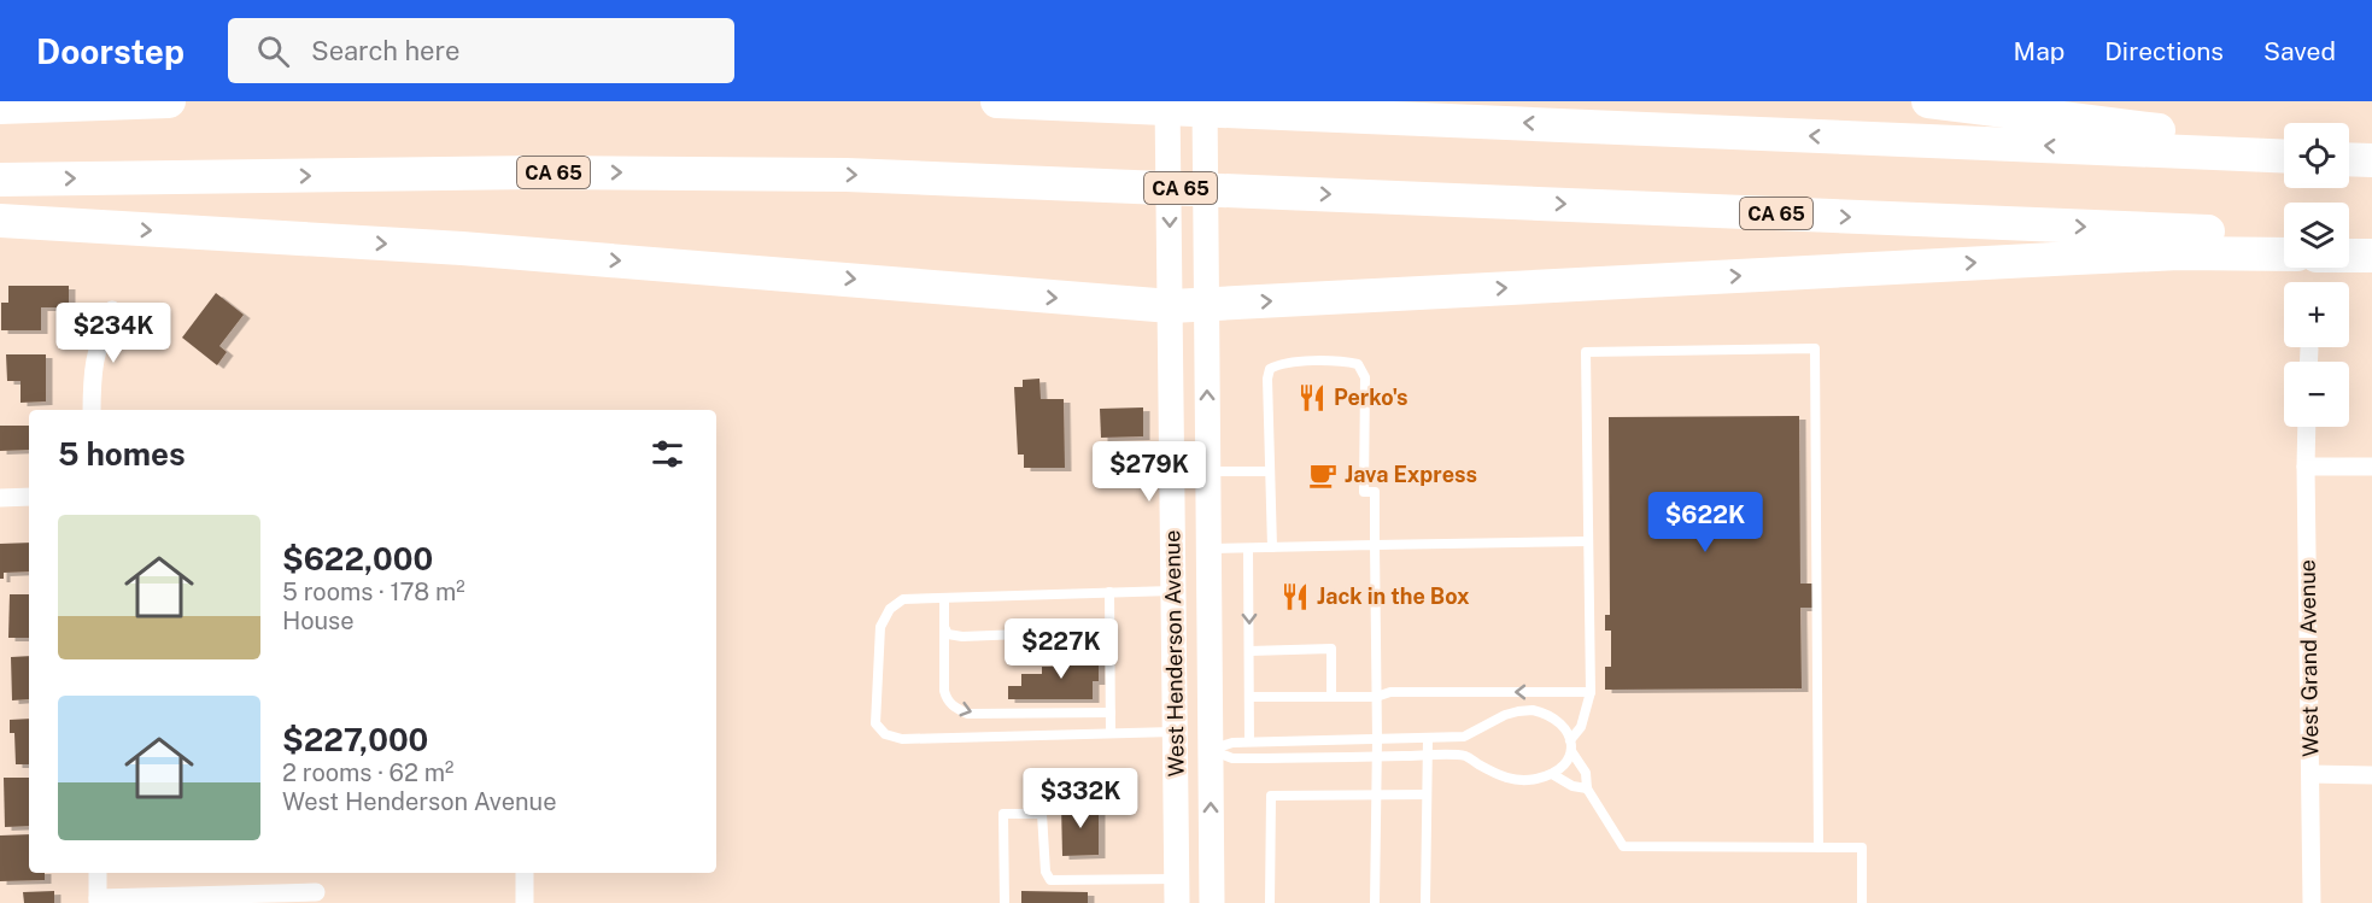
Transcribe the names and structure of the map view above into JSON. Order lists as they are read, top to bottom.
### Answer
{
  "streets": {
    "highway": ["CA 65"],
    "main road": ["West Henderson Avenue"],
    "street": ["West Grand Avenue"]
  },
  "places": {
    "restaurant": ["Perko's", "Jack in the Box"],
    "cafe": ["Java Express"]
  },
  "page": {
    "header": "Doorstep",
    "search": "Search here",
    "nav": ["Map", "Directions", "Saved"],
    "map_buttons": ["+", "−"],
    "price": [
      "$234K",
      "$279K",
      "$622K",
      "$227K",
      "$332K"
    ],
    "heading": "5 homes",
    "list": [
      {
        "name": "$622,000",
        "note": "5 rooms · 178 m² · House"
      },
      {
        "name": "$227,000",
        "note": "2 rooms · 62 m² · West Henderson Avenue"
      }
    ]
  }
}
